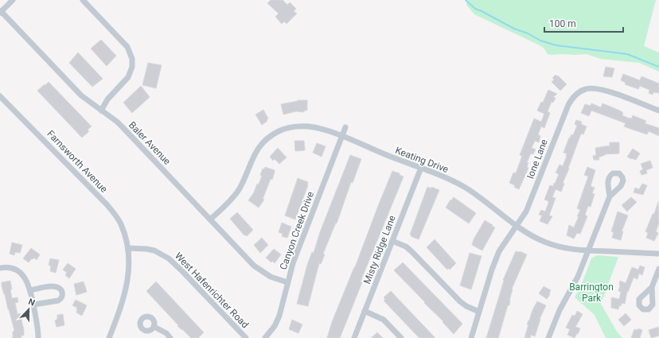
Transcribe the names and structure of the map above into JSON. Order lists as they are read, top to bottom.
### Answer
{
  "streets": {
    "street": [
      "Baler Avenue",
      "Ione Lane",
      "Keating Drive",
      "Farnsworth Avenue",
      "Canyon Creek Drive",
      "Misty Ridge Lane",
      "West Hafenrichter Road"
    ]
  },
  "crossings": [
    ["Baler Avenue", "Keating Drive"],
    ["Baler Avenue", "Canyon Creek Drive"],
    ["Ione Lane", "Keating Drive"],
    ["Keating Drive", "Canyon Creek Drive"],
    ["Keating Drive", "Misty Ridge Lane"],
    ["Farnsworth Avenue", "West Hafenrichter Road"]
  ],
  "parks": ["Barrington Park"],
  "scale_bar": "100 m",
  "north": "top"
}
